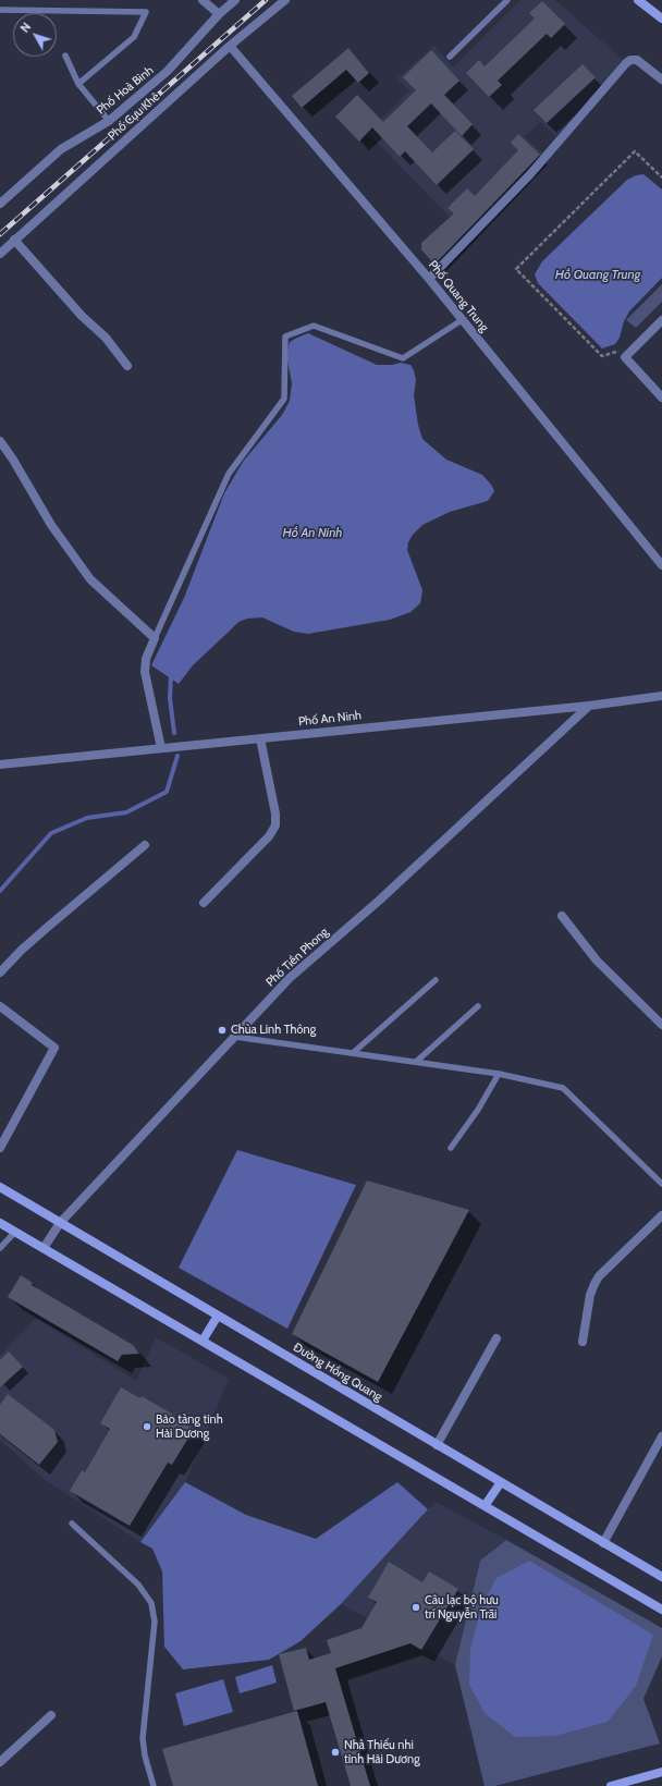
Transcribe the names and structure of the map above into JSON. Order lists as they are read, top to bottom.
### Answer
{
  "streets": {
    "street": [
      "Phố Hoà Bình",
      "Phố Cựu Khê",
      "Phố Quang Trung",
      "Phố An Ninh",
      "Phố Tiền Phong",
      "Đường Hồng Quang"
    ]
  },
  "crossings": [
    ["Phố Cựu Khê", "Phố Quang Trung"],
    ["Phố An Ninh", "Phố Tiền Phong"],
    ["Phố Tiền Phong", "Đường Hồng Quang"]
  ],
  "water": ["Hồ Quang Trung", "Hồ An Ninh"],
  "places": [
    "Chùa Linh Thông",
    "Bảo tàng tỉnh Hải Dương",
    "Câu lạc bộ hưu trí Nguyễn Trãi",
    "Nhà Thiếu nhi tỉnh Hải Dương"
  ],
  "north": "top left"
}
